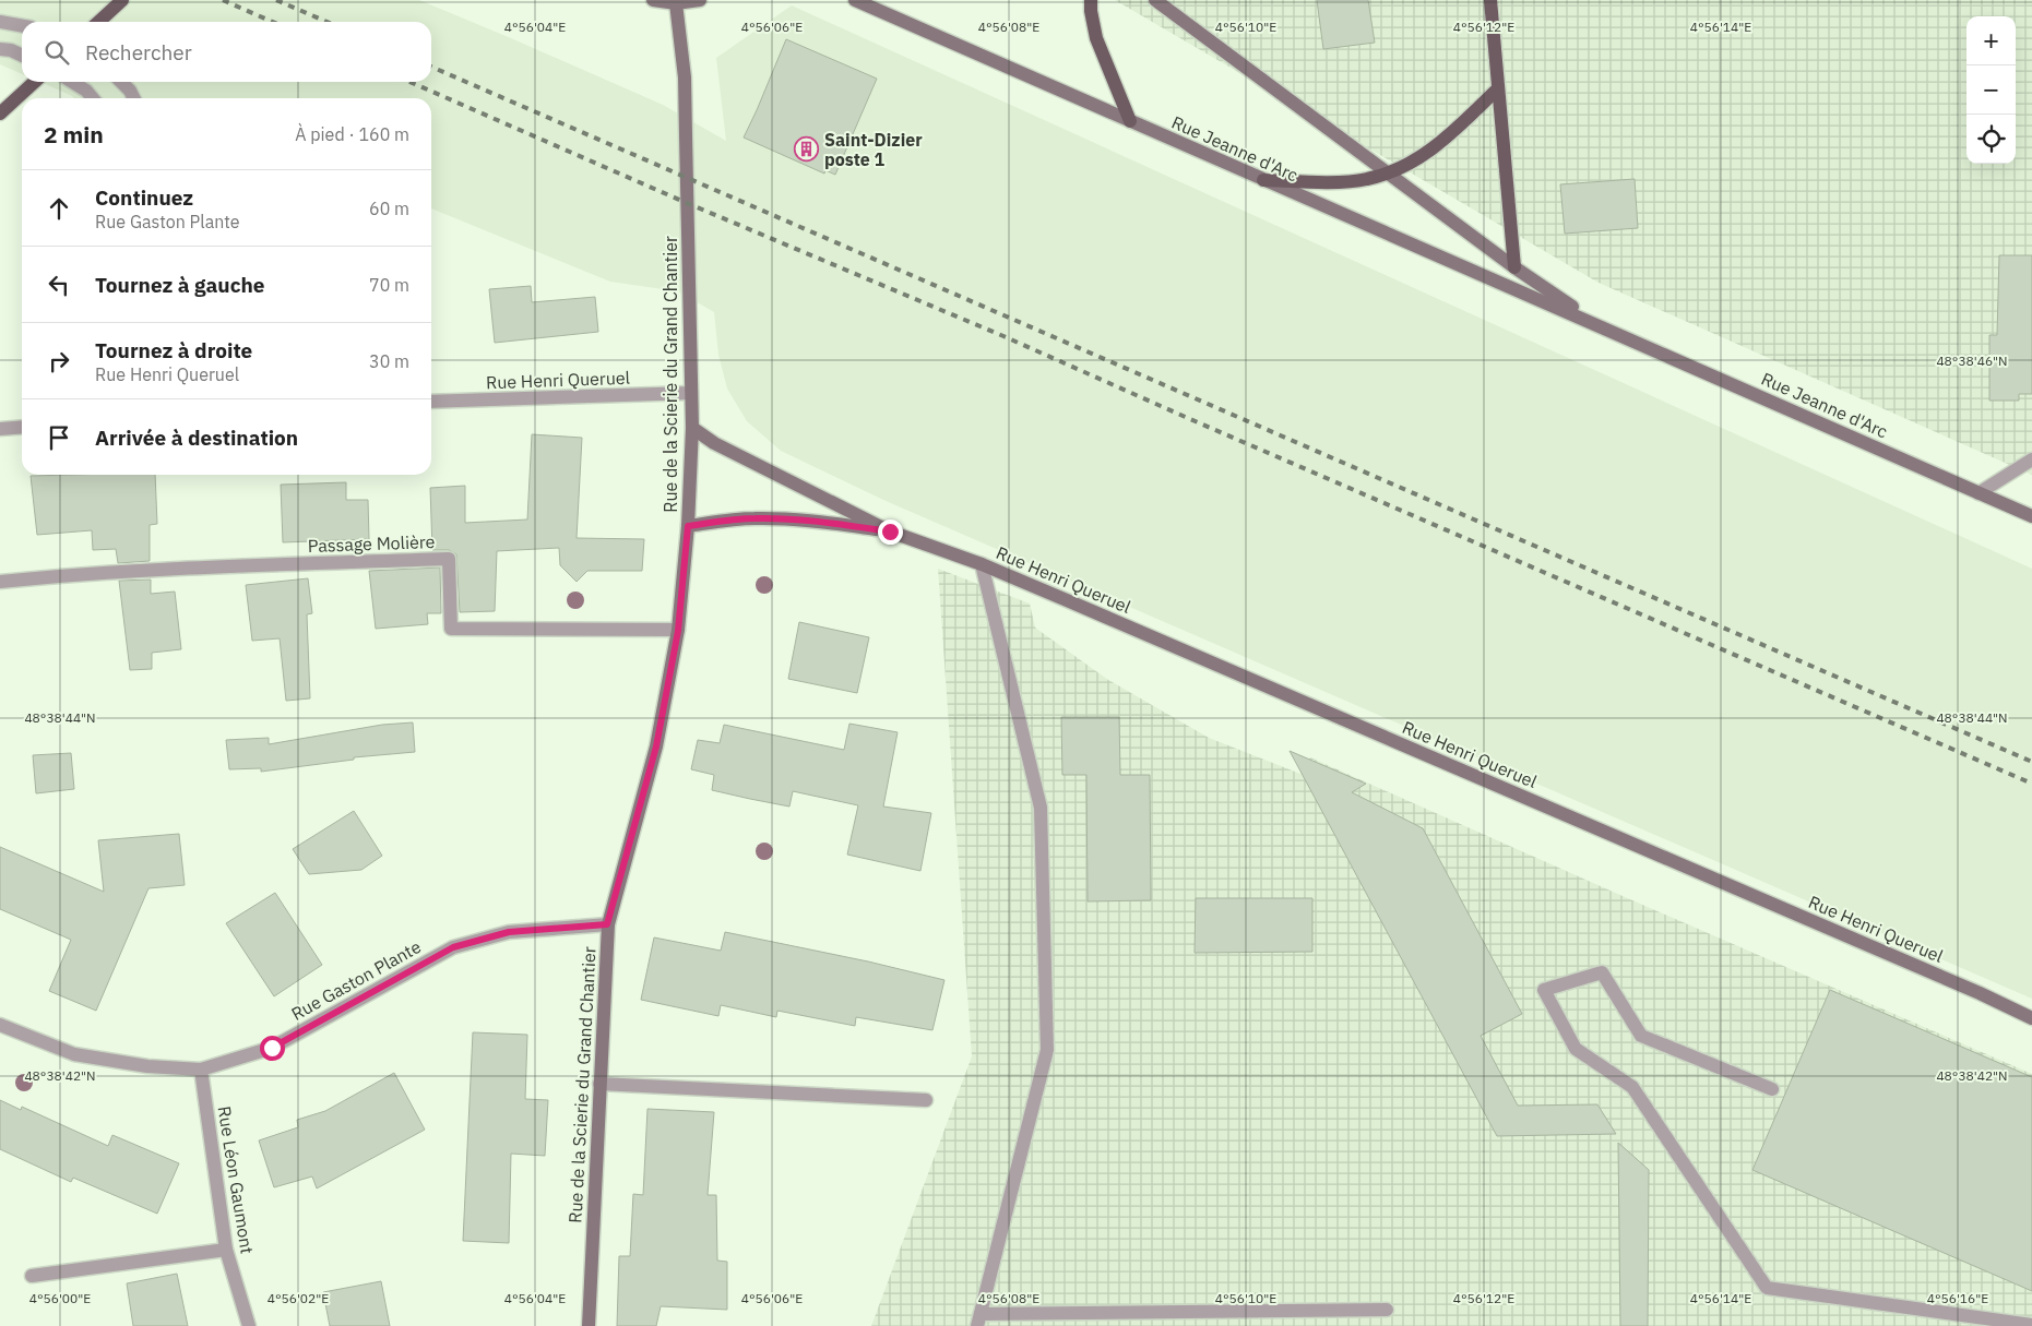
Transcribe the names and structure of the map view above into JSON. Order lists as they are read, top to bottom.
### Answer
{
  "streets": {
    "main road": ["Rue Jeanne d'Arc", "Rue de la Scierie du Grand Chantier", "Rue Henri Queruel"],
    "street": ["Passage Molière", "Rue Gaston Plante", "Rue Léon Gaumont"]
  },
  "crossings": [
    ["Rue de la Scierie du Grand Chantier", "Rue Henri Queruel"],
    ["Rue de la Scierie du Grand Chantier", "Passage Molière"],
    ["Rue de la Scierie du Grand Chantier", "Rue Gaston Plante"],
    ["Rue Gaston Plante", "Rue Léon Gaumont"]
  ],
  "places": {
    "building": ["Saint-Dizier poste 1"]
  },
  "page": {
    "map_buttons": ["+", "−"],
    "search": "Rechercher",
    "heading": ["2 min", "À pied · 160 m"],
    "list": [
      ["Continuez", "Rue Gaston Plante", "60 m"],
      ["Tournez à gauche", "70 m"],
      ["Tournez à droite", "Rue Henri Queruel", "30 m"],
      "Arrivée à destination"
    ]
  },
  "coordinates": [
    "4°56'04\"E",
    "4°56'06\"E",
    "4°56'08\"E",
    "4°56'10\"E",
    "4°56'12\"E",
    "4°56'14\"E",
    "48°38'46\"N",
    "48°38'44\"N",
    "48°38'42\"N",
    "4°56'00\"E",
    "4°56'02\"E",
    "4°56'16\"E"
  ]
}
